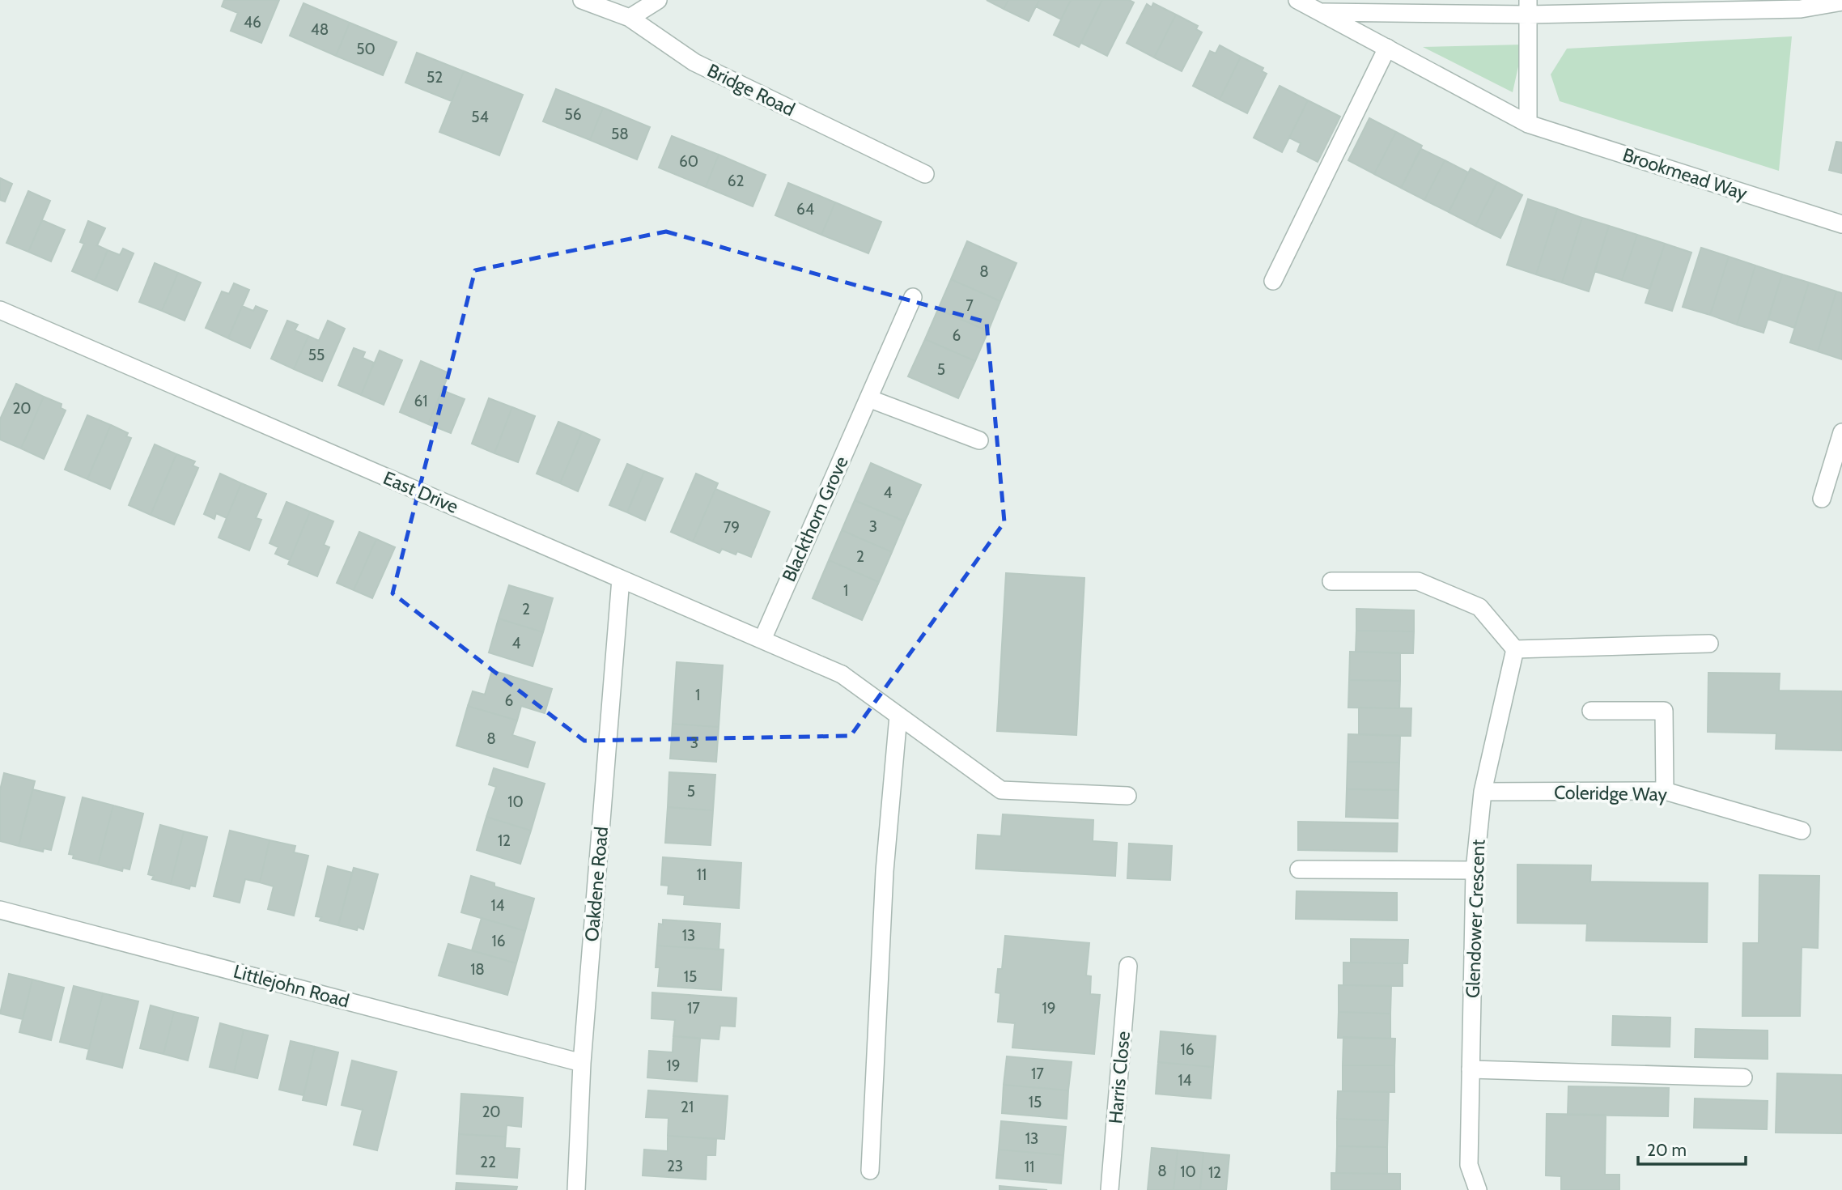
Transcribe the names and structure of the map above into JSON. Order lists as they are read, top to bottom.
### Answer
{
  "streets": {
    "street": [
      "Bridge Road",
      "Brookmead Way",
      "East Drive",
      "Blackthorn Grove",
      "Coleridge Way",
      "Oakdene Road",
      "Glendower Crescent",
      "Littlejohn Road",
      "Harris Close"
    ]
  },
  "crossings": [
    ["East Drive", "Blackthorn Grove"],
    ["East Drive", "Oakdene Road"],
    ["Coleridge Way", "Glendower Crescent"],
    ["Oakdene Road", "Littlejohn Road"]
  ],
  "house_numbers": [
    "46",
    "48",
    "50",
    "52",
    "56",
    "54",
    "58",
    "60",
    "62",
    "64",
    "8",
    "7",
    "6",
    "55",
    "5",
    "61",
    "20",
    "4",
    "3",
    "79",
    "2",
    "1",
    "2",
    "4",
    "1",
    "6",
    "8",
    "3",
    "5",
    "10",
    "12",
    "11",
    "14",
    "13",
    "16",
    "18",
    "15",
    "17",
    "19",
    "16",
    "19",
    "17",
    "14",
    "15",
    "21",
    "20",
    "13",
    "22",
    "23",
    "11",
    "8",
    "10",
    "12"
  ],
  "scale_bar": "20 m"
}
